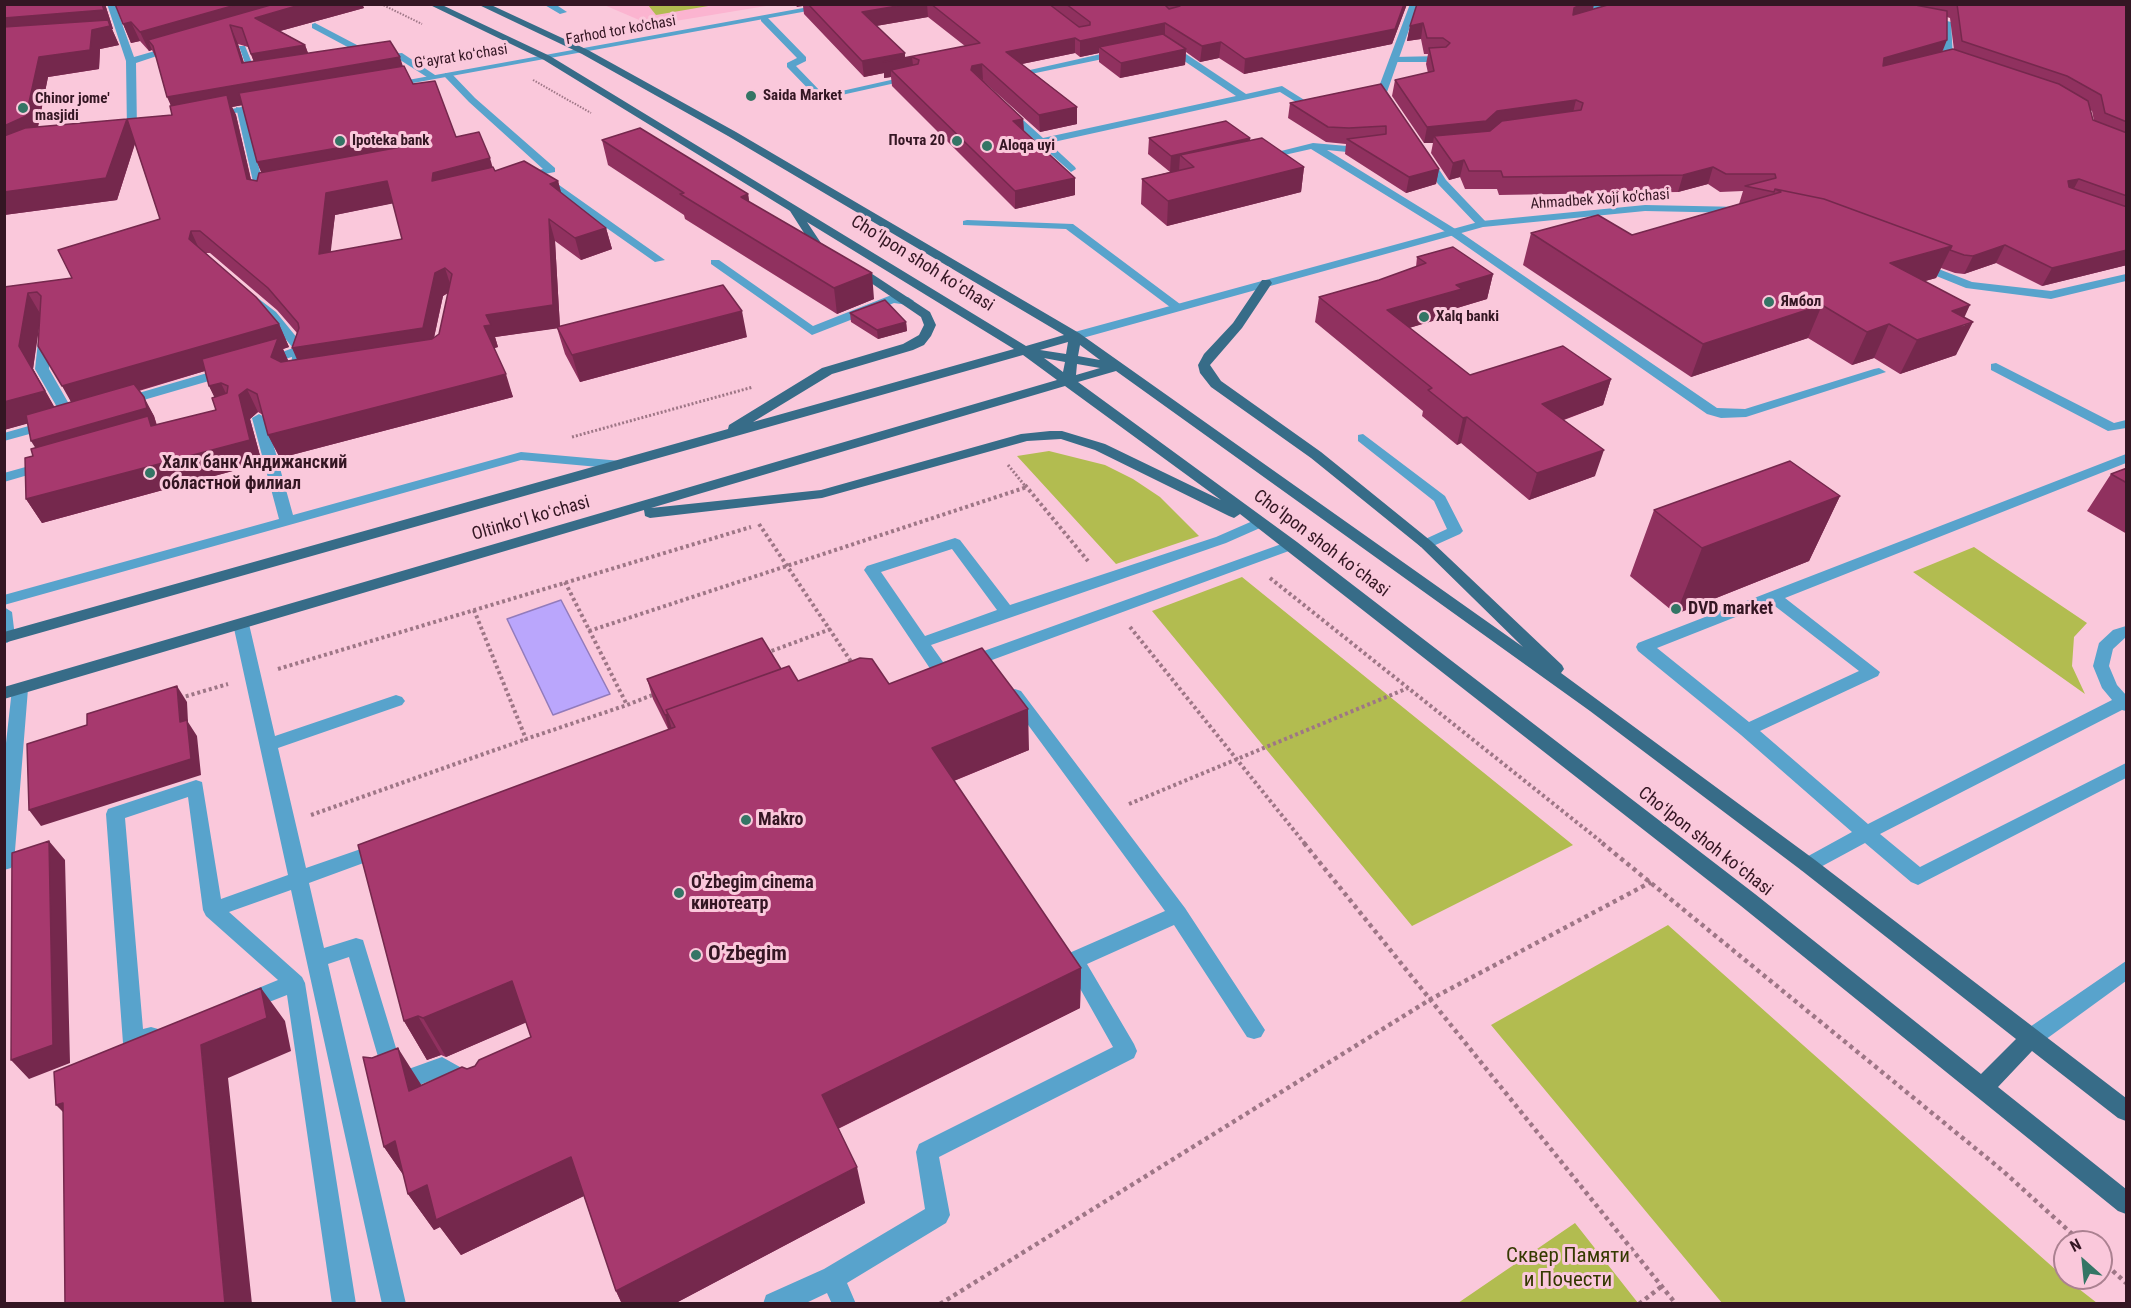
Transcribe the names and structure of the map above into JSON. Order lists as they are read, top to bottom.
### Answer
{
  "streets": {
    "main road": ["Choʻlpon shoh koʻchasi", "Oltinkoʻl koʻchasi"],
    "street": ["Farhod tor ko'chasi", "Gʻayrat koʻchasi", "Ahmadbek Xoji ko'chasi"]
  },
  "crossings": [
    ["Farhod tor ko'chasi", "Gʻayrat koʻchasi"],
    ["Farhod tor ko'chasi", "Choʻlpon shoh koʻchasi"],
    ["Gʻayrat koʻchasi", "Choʻlpon shoh koʻchasi"],
    ["Ahmadbek Xoji ko'chasi", "Choʻlpon shoh koʻchasi"],
    ["Ahmadbek Xoji ko'chasi", "Oltinkoʻl koʻchasi"],
    ["Choʻlpon shoh koʻchasi", "Oltinkoʻl koʻchasi"]
  ],
  "parks": ["Сквер Памяти и Почести"],
  "places": [
    "Saida Market",
    "Chinor jome' masjidi",
    "Ipoteka bank",
    "Почта 20",
    "Aloqa uyi",
    "Ямбол",
    "Xalq banki",
    "Халк банк Андижанский областной филиал",
    "DVD market",
    "Makro",
    "O'zbegim cinema кинотеатр",
    "O’zbegim"
  ],
  "north": "top left"
}
